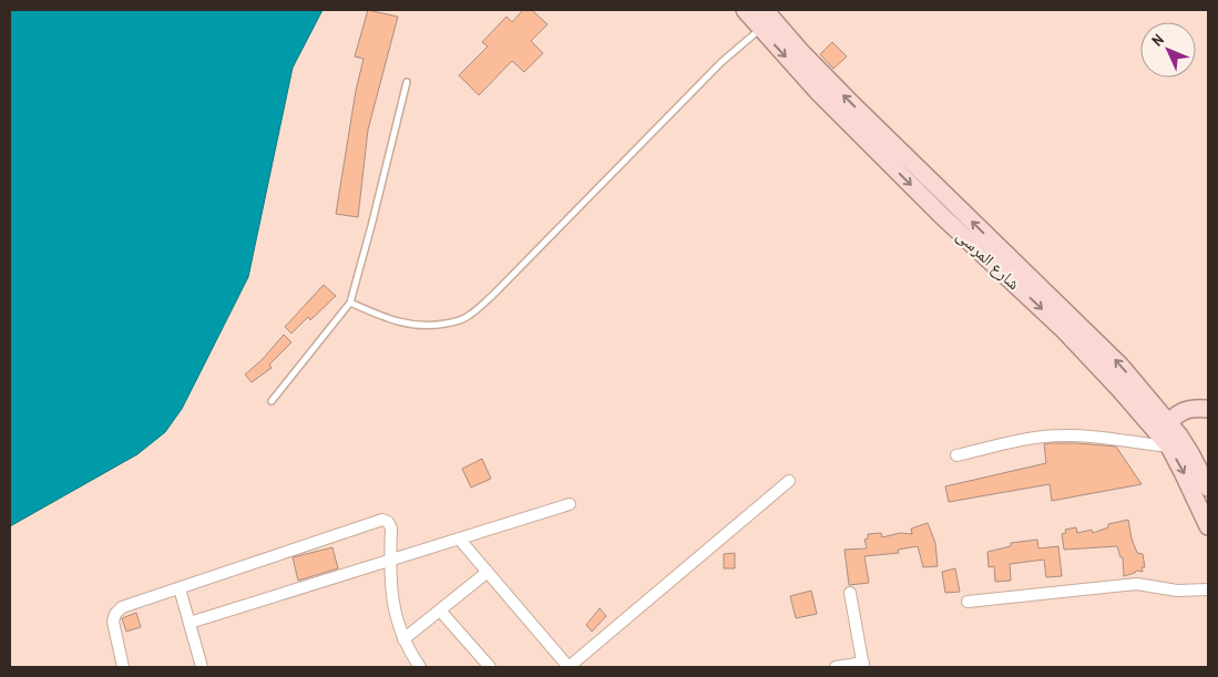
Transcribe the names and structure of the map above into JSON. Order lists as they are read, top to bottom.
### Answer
{
  "streets": {
    "main road": ["شارع المرسى"]
  },
  "north": "top left"
}
